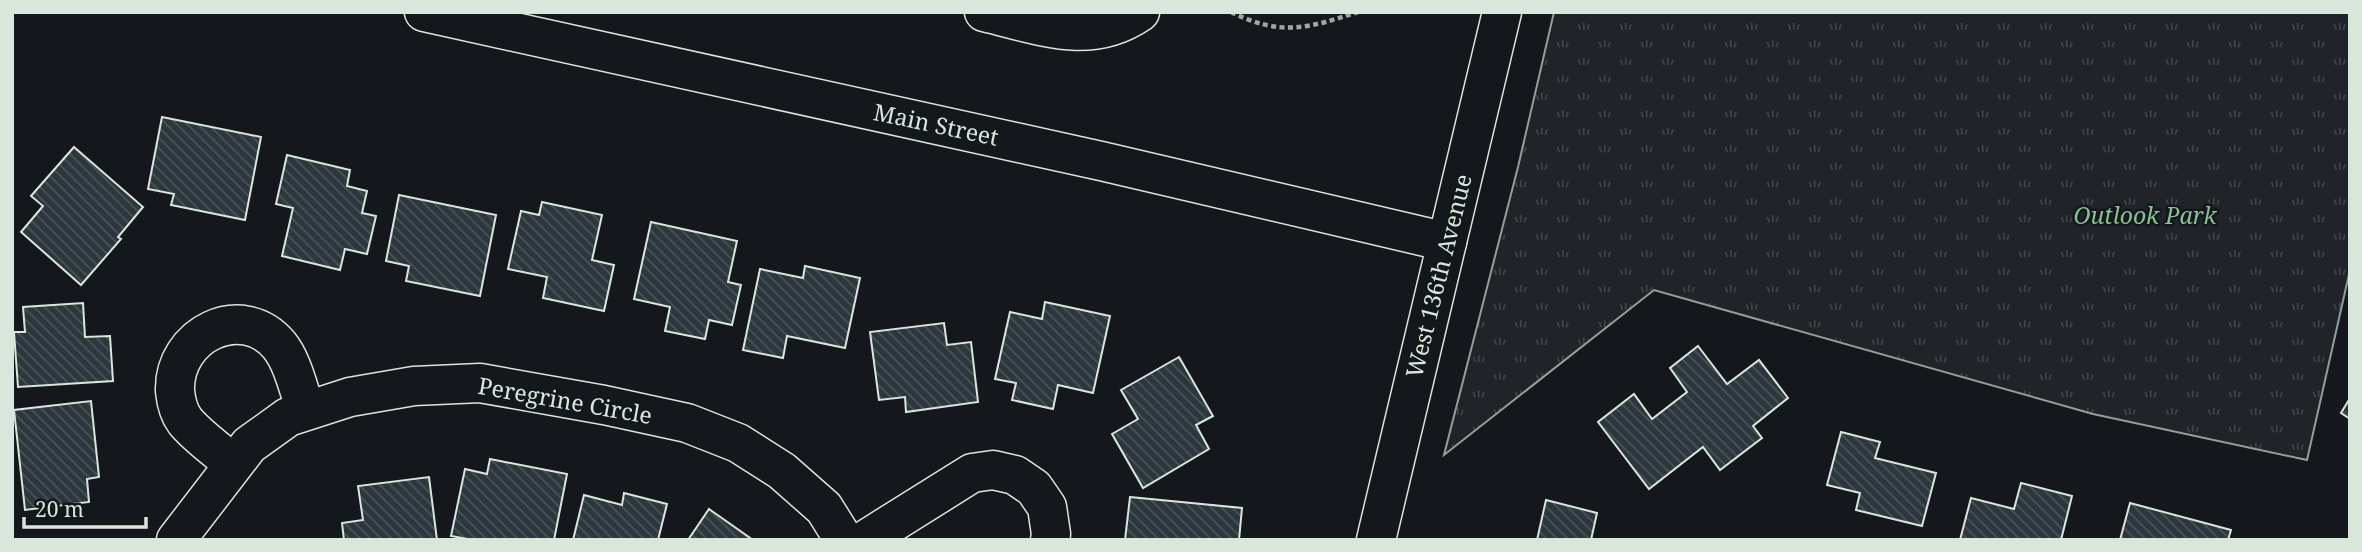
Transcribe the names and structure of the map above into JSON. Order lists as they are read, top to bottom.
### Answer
{
  "streets": {
    "street": ["Main Street", "West 136th Avenue", "Peregrine Circle"]
  },
  "crossings": [
    ["Main Street", "West 136th Avenue"]
  ],
  "parks": ["Outlook Park"],
  "scale_bar": "20 m"
}
